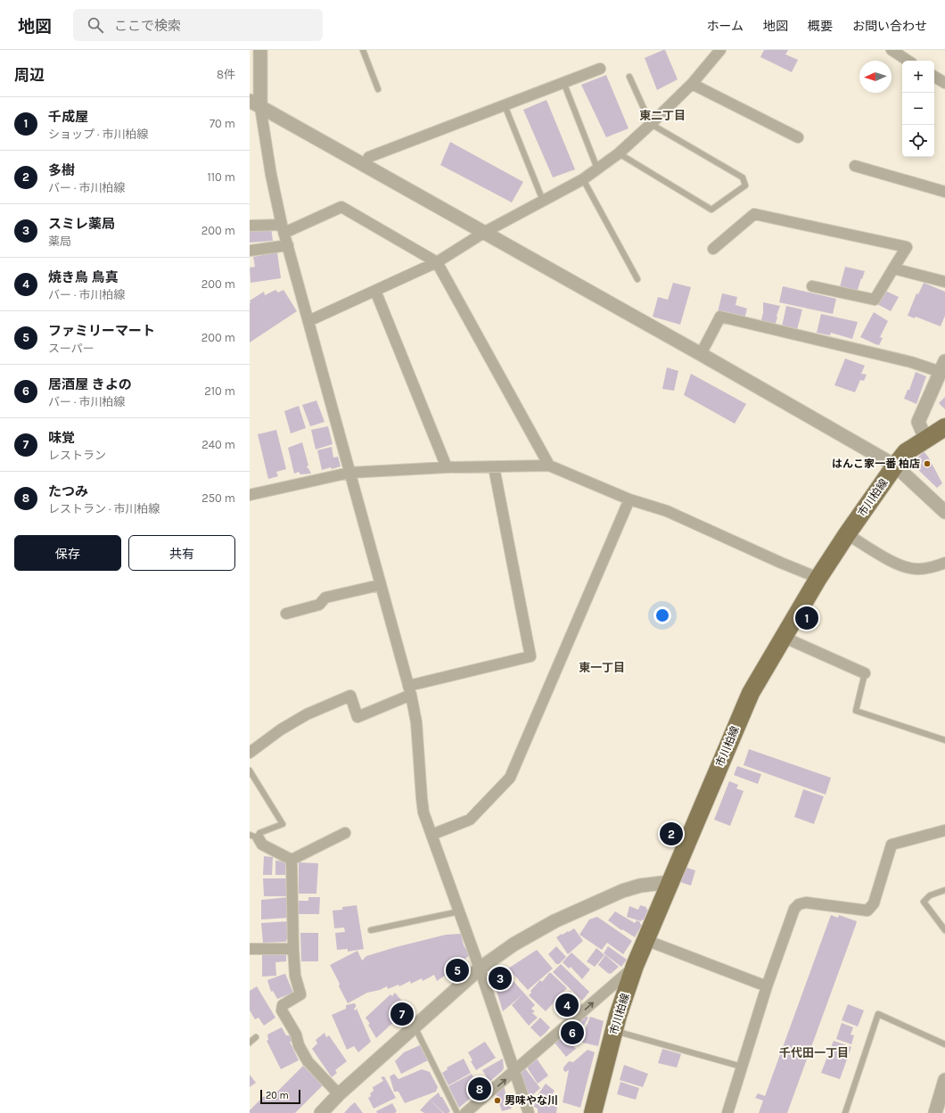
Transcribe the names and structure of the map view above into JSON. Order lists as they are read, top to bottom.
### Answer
{
  "streets": {
    "main road": ["市川柏線"]
  },
  "districts": ["東二丁目", "東一丁目", "千代田一丁目"],
  "places": ["はんこ家一番 柏店", "男味やな川"],
  "scale_bar": "20 m",
  "north": "left",
  "page": {
    "header": "地図",
    "search": "ここで検索",
    "nav": [
      "ホーム",
      "地図",
      "概要",
      "お問い合わせ"
    ],
    "heading": ["周辺", "8件"],
    "map_buttons": ["+", "−"],
    "list": [
      {
        "mark": "1",
        "name": "千成屋",
        "note": "ショップ · 市川柏線",
        "value": "70 m"
      },
      {
        "mark": "2",
        "name": "多樹",
        "note": "バー · 市川柏線",
        "value": "110 m"
      },
      {
        "mark": "3",
        "name": "スミレ薬局",
        "note": "薬局",
        "value": "200 m"
      },
      {
        "mark": "4",
        "name": "焼き鳥 鳥真",
        "note": "バー · 市川柏線",
        "value": "200 m"
      },
      {
        "mark": "5",
        "name": "ファミリーマート",
        "note": "スーパー",
        "value": "200 m"
      },
      {
        "mark": "6",
        "name": "居酒屋 きよの",
        "note": "バー · 市川柏線",
        "value": "210 m"
      },
      {
        "mark": "7",
        "name": "味覚",
        "note": "レストラン",
        "value": "240 m"
      },
      {
        "mark": "8",
        "name": "たつみ",
        "note": "レストラン · 市川柏線",
        "value": "250 m"
      }
    ],
    "buttons": ["保存", "共有"],
    "pins": [
      "1",
      "2",
      "5",
      "3",
      "4",
      "7",
      "6",
      "8"
    ],
    "scale": "20 m"
  }
}
